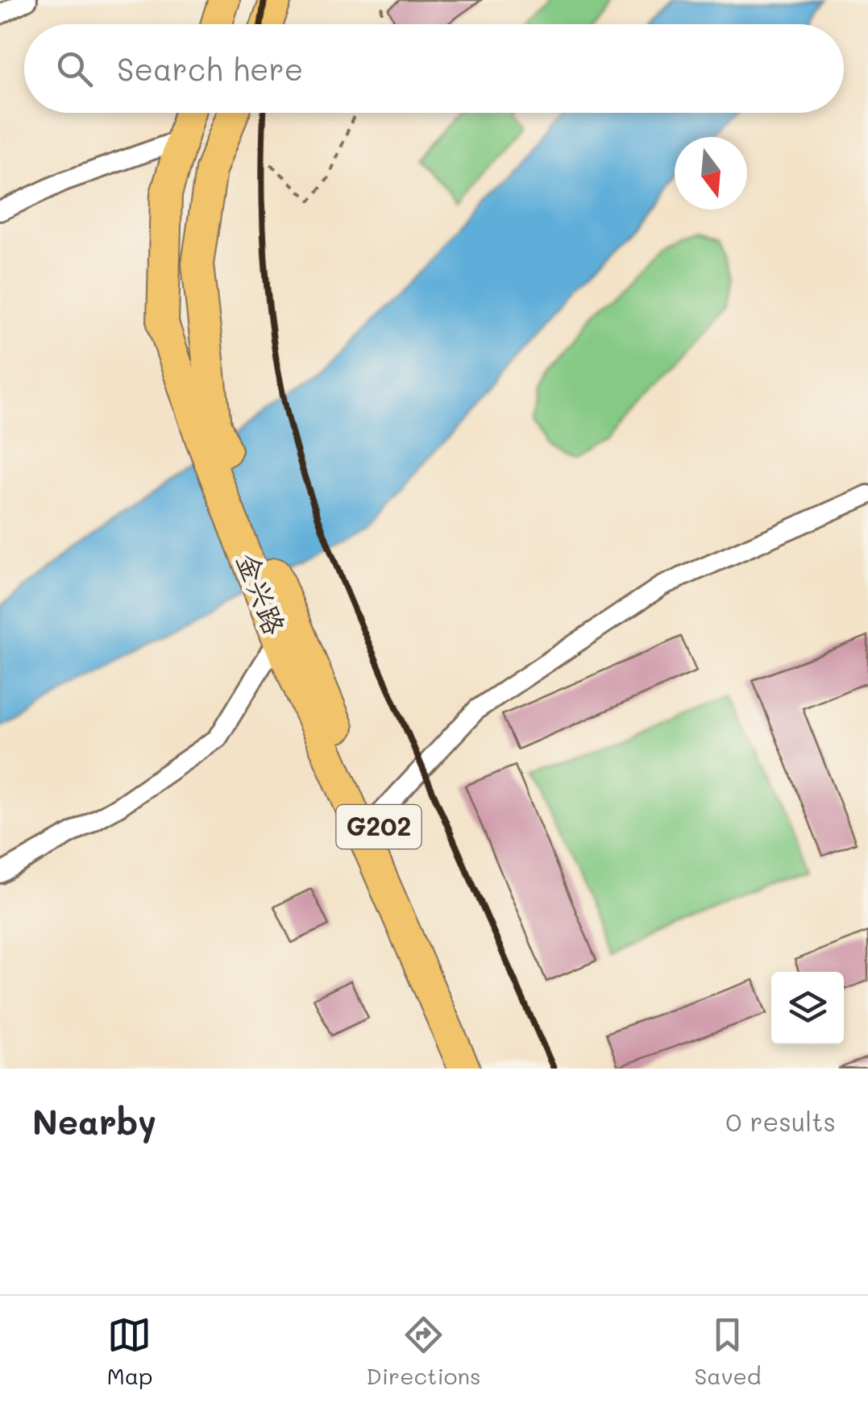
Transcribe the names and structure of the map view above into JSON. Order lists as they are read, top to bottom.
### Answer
{
  "streets": {
    "highway": ["金兴路", "G202"]
  },
  "north": "bottom",
  "page": {
    "search": "Search here",
    "heading": ["Nearby", "0 results"],
    "nav": ["Map", "Directions", "Saved"]
  }
}
